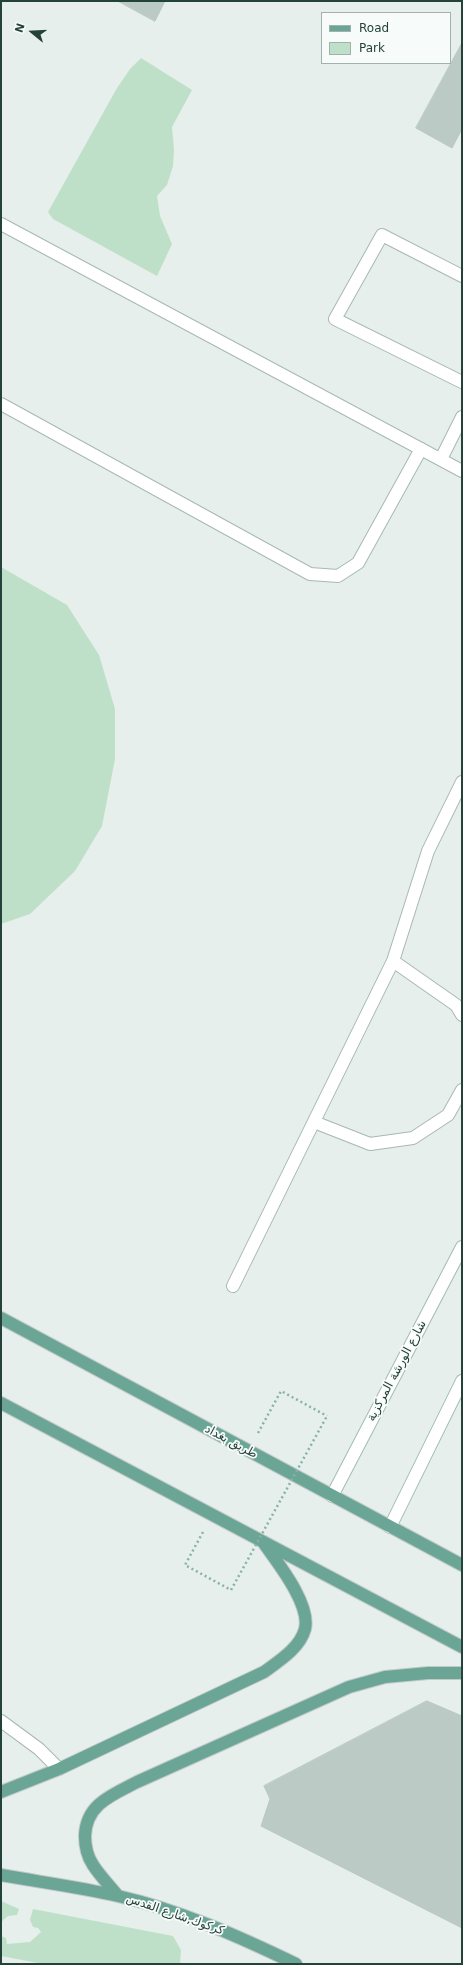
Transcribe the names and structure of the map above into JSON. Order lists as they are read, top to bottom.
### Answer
{
  "streets": {
    "main road": ["طريق بغداد", "كركوك,شارع القدس"],
    "street": ["شارع الورشة المركزية"]
  },
  "crossings": [
    ["شارع الورشة المركزية", "طريق بغداد"]
  ],
  "legend": ["Road", "Park"],
  "north": "left"
}
